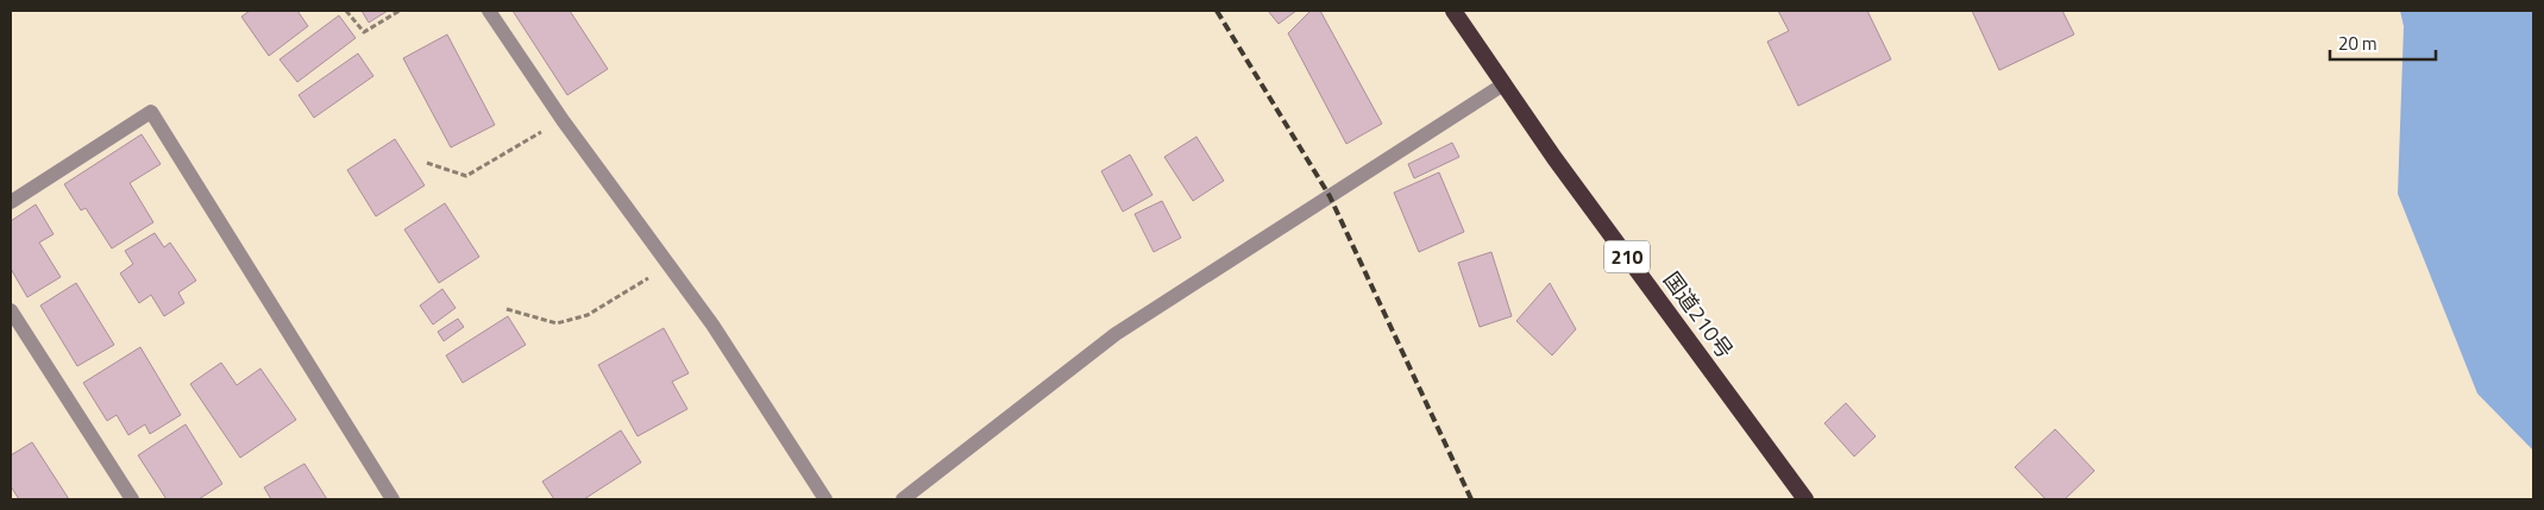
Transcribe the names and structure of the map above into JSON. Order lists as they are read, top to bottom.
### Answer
{
  "streets": {
    "highway": ["210", "国道210号"]
  },
  "scale_bar": "20 m"
}
